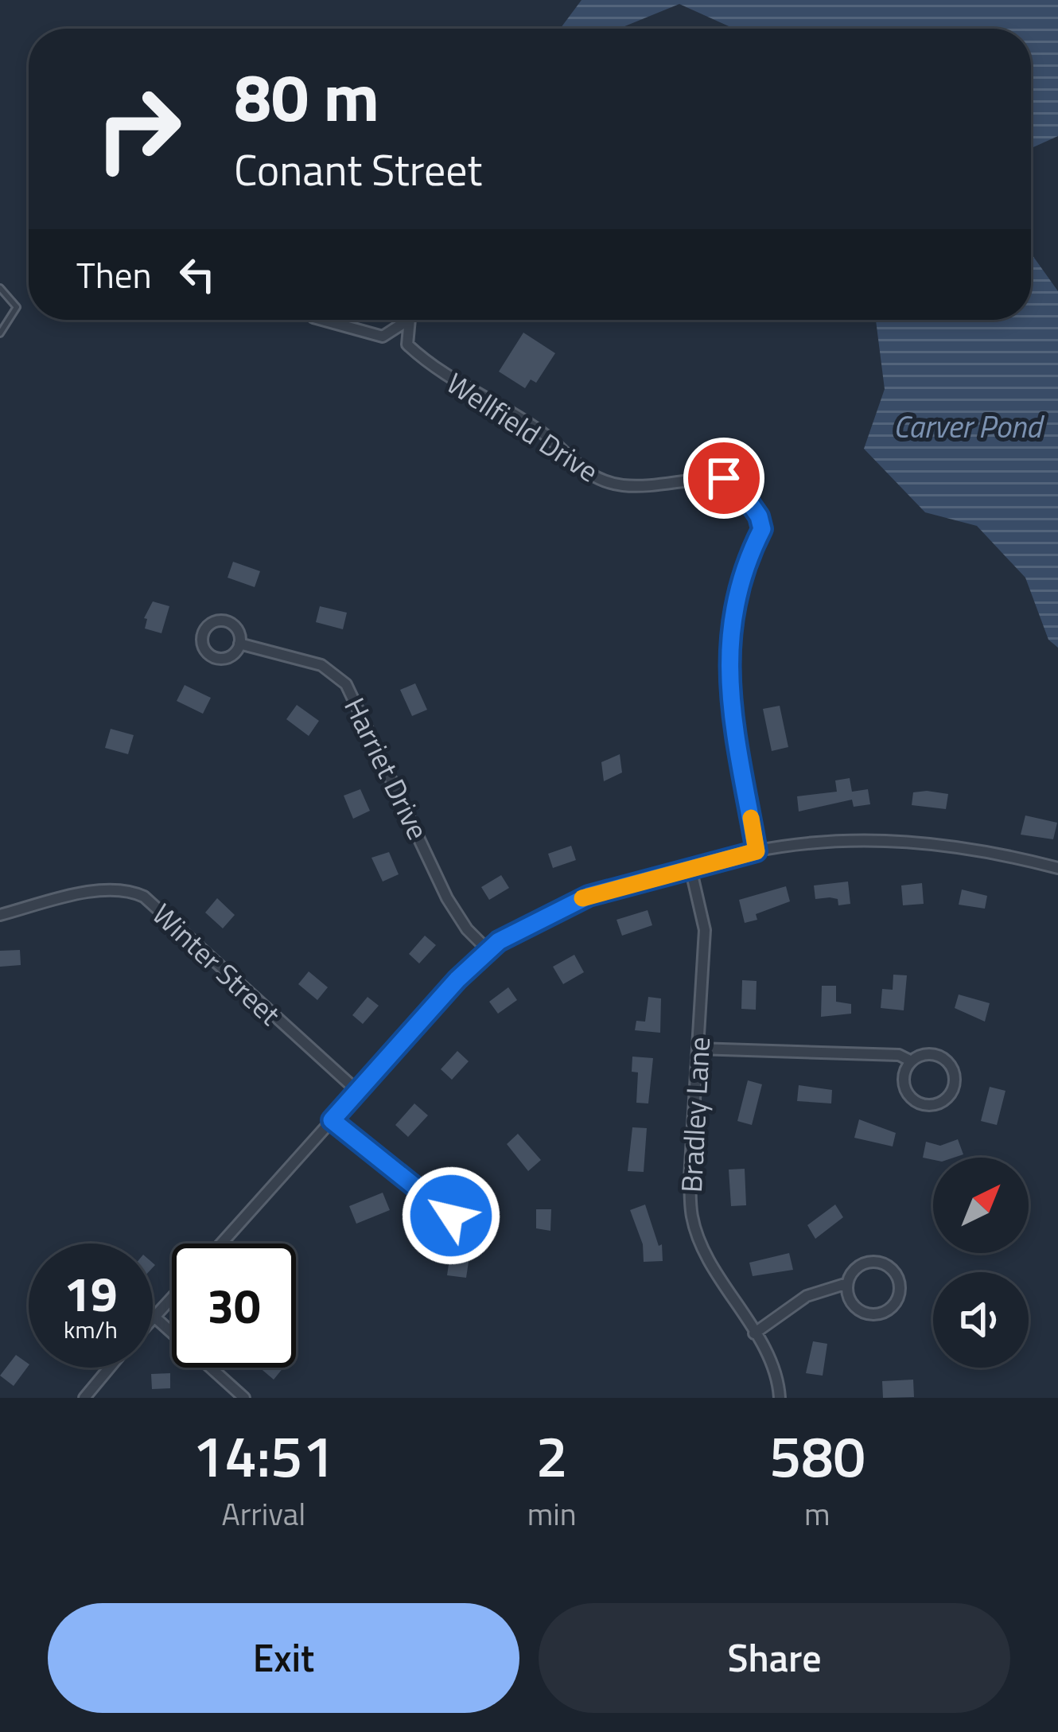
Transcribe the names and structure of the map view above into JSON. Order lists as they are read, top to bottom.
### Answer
{
  "streets": {
    "street": [
      "Wellfield Drive",
      "Harriet Drive",
      "Winter Street",
      "Bradley Lane"
    ]
  },
  "water": ["Carver Pond"],
  "north": "top right",
  "page": {
    "turn": ["80 m", "Conant Street"],
    "then": "Then",
    "speed": "19 km/h",
    "limit": "30",
    "eta": [
      "14:51",
      "Arrival",
      "2",
      "min",
      "580",
      "m"
    ],
    "buttons": ["Exit", "Share"]
  }
}
